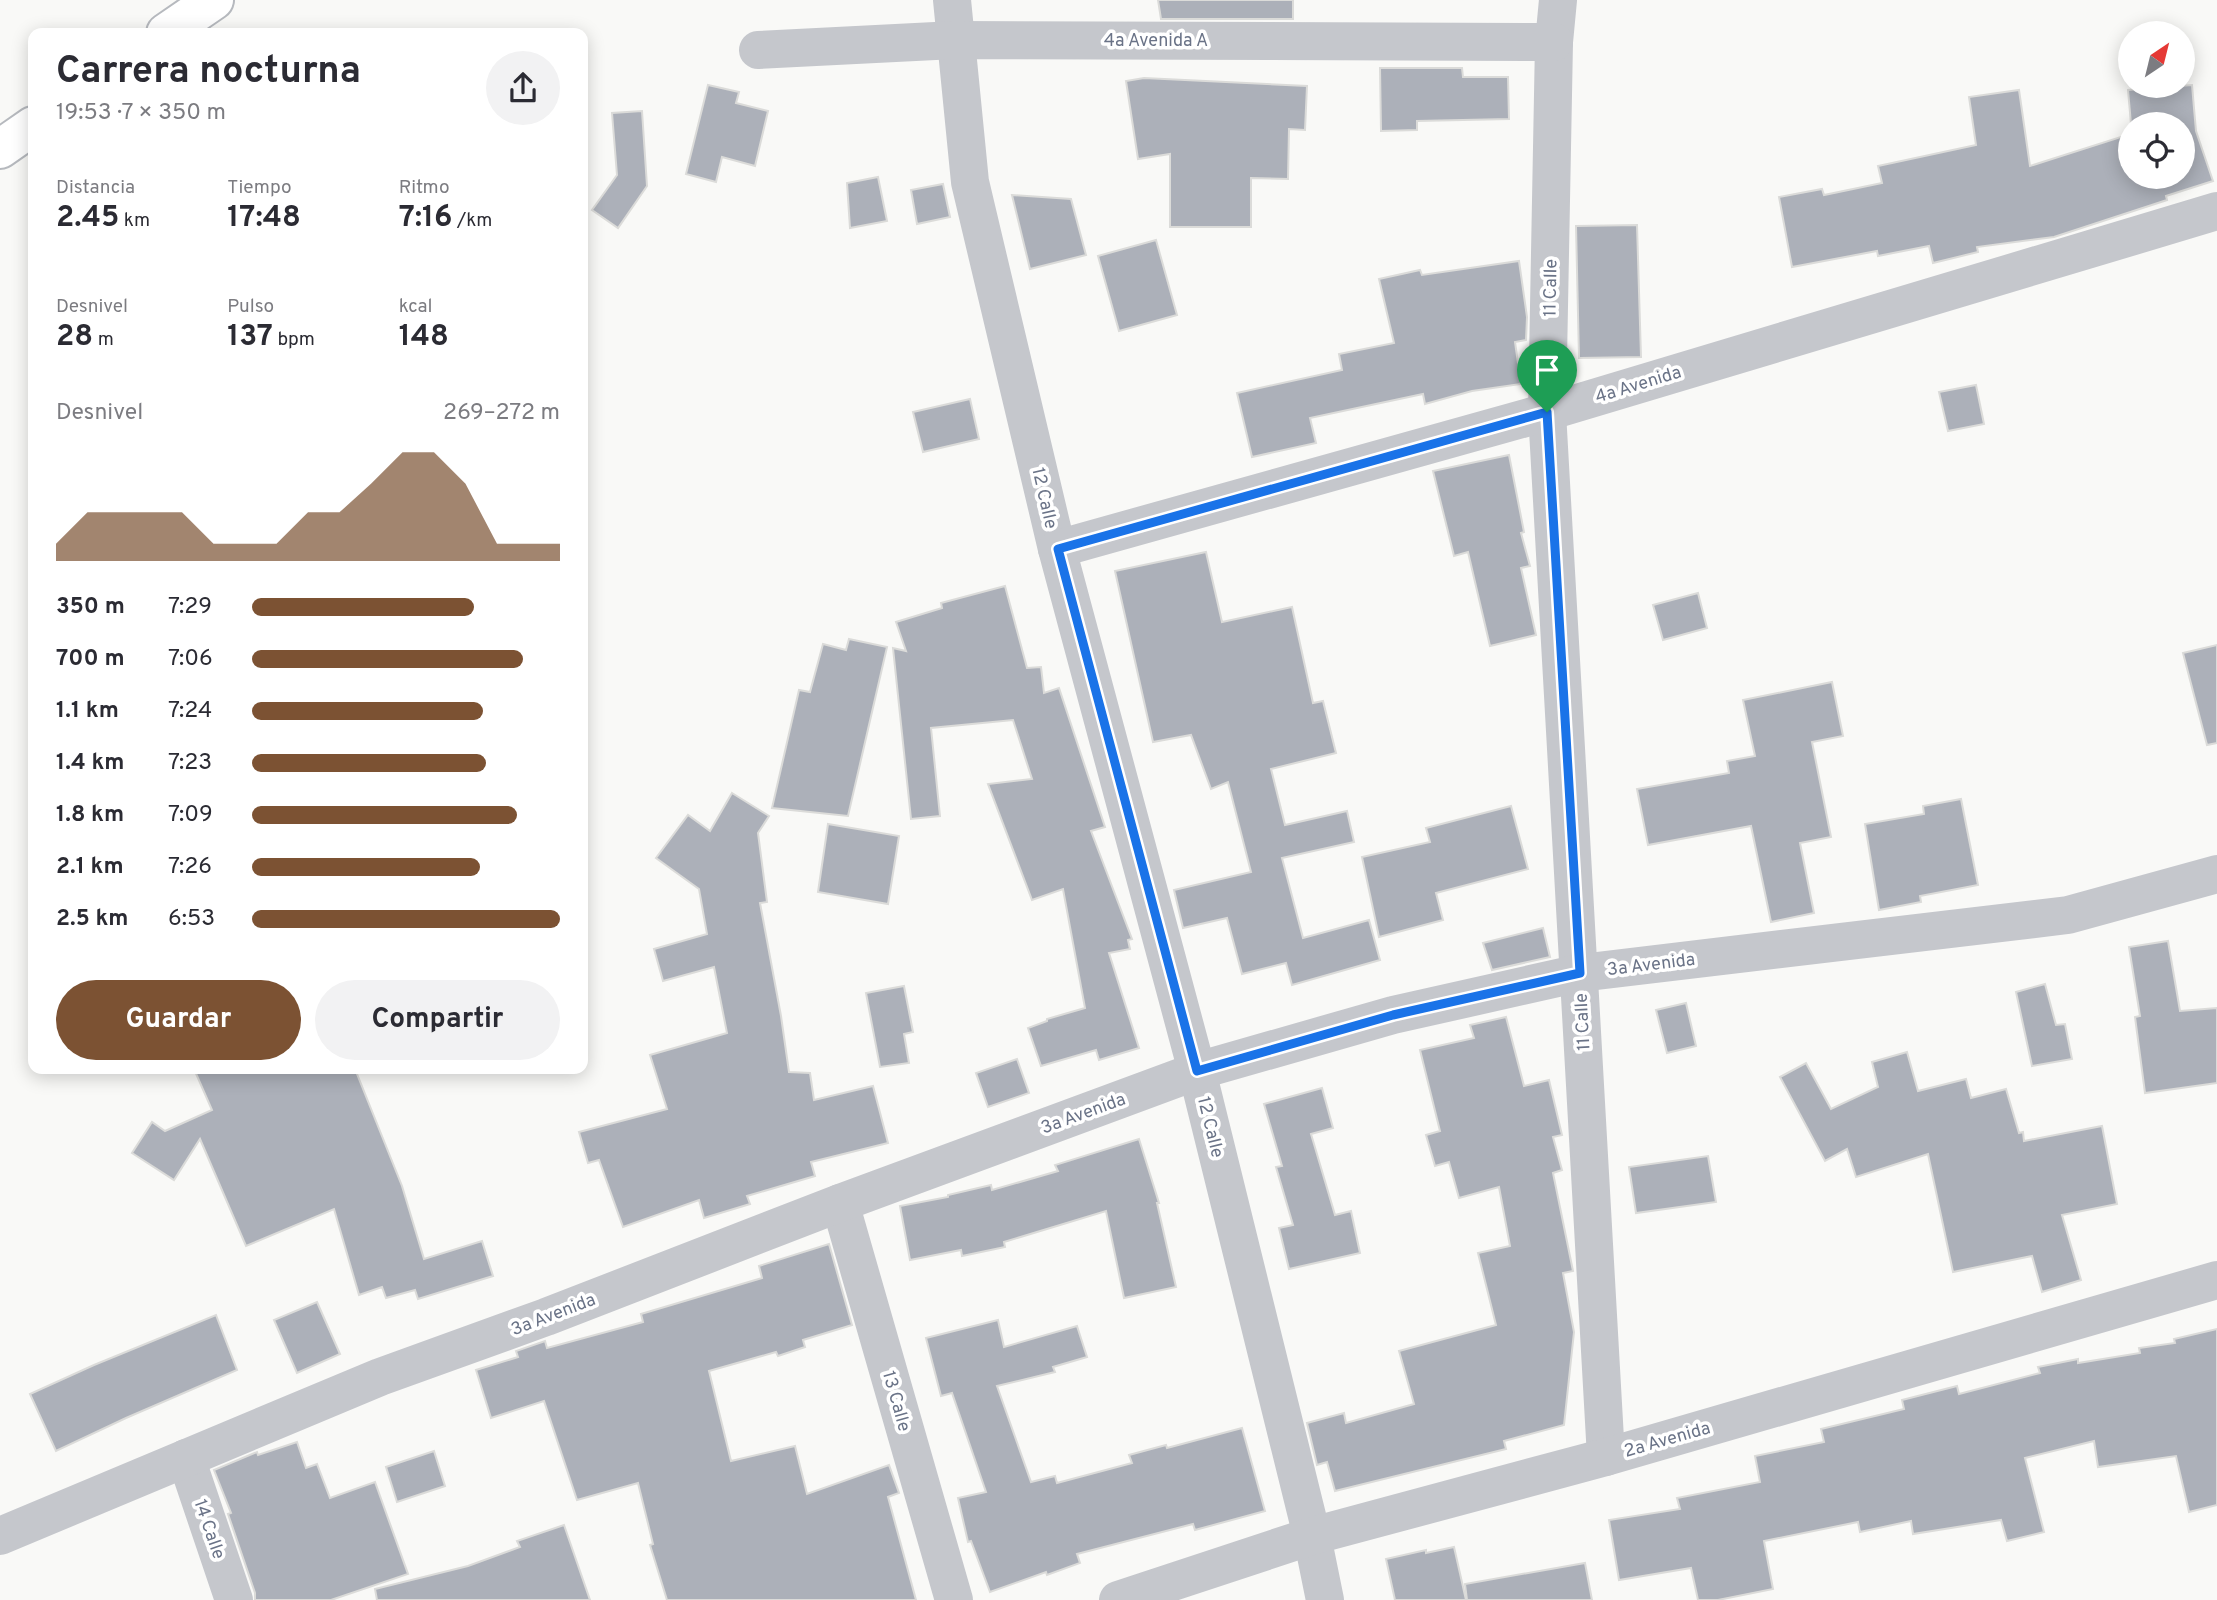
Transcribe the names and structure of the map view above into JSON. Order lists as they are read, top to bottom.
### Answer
{
  "streets": {
    "street": [
      "4a Avenida A",
      "11 Calle",
      "4a Avenida",
      "12 Calle",
      "3a Avenida",
      "13 Calle",
      "2a Avenida",
      "14 Calle"
    ]
  },
  "crossings": [
    ["4a Avenida A", "11 Calle"],
    ["4a Avenida A", "12 Calle"],
    ["11 Calle", "4a Avenida"],
    ["11 Calle", "3a Avenida"],
    ["11 Calle", "2a Avenida"],
    ["4a Avenida", "12 Calle"],
    ["12 Calle", "3a Avenida"],
    ["12 Calle", "2a Avenida"],
    ["3a Avenida", "13 Calle"],
    ["3a Avenida", "14 Calle"]
  ],
  "north": "top right",
  "page": {
    "heading": ["Carrera nocturna", "19:53 · 7 × 350 m"],
    "stats": [
      ["Distancia", "2.45 km"],
      ["Tiempo", "17:48"],
      ["Ritmo", "7:16 /km"],
      ["Desnivel", "28 m"],
      ["Pulso", "137 bpm"],
      ["kcal", "148"]
    ],
    "chart": ["Desnivel", "269–272 m"],
    "list": [
      {
        "name": "350 m",
        "note": "7:29"
      },
      {
        "name": "700 m",
        "note": "7:06"
      },
      {
        "name": "1.1 km",
        "note": "7:24"
      },
      {
        "name": "1.4 km",
        "note": "7:23"
      },
      {
        "name": "1.8 km",
        "note": "7:09"
      },
      {
        "name": "2.1 km",
        "note": "7:26"
      },
      {
        "name": "2.5 km",
        "note": "6:53"
      }
    ],
    "buttons": ["Guardar", "Compartir"]
  }
}
